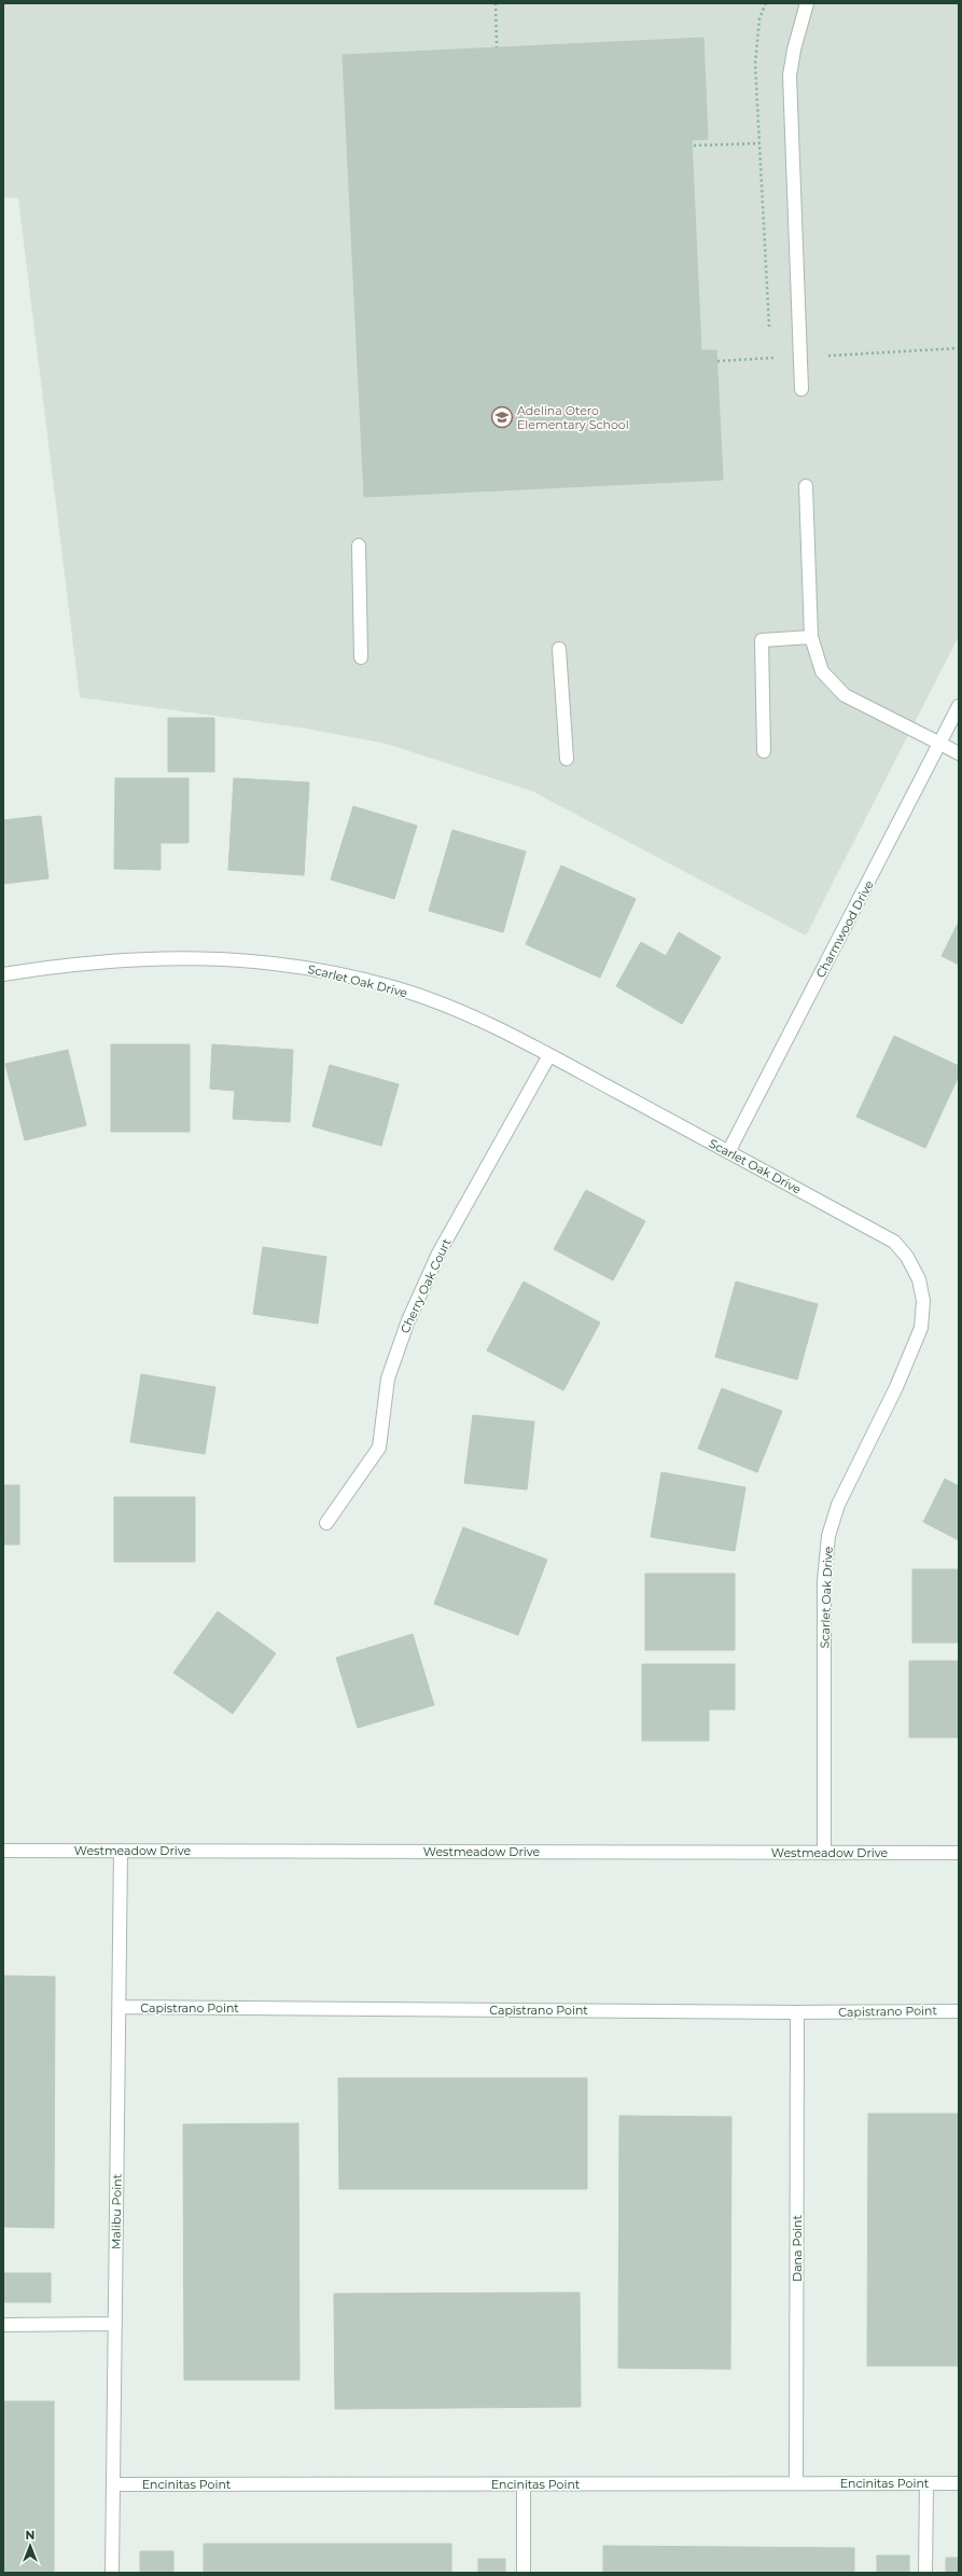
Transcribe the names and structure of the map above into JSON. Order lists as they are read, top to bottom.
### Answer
{
  "streets": {
    "street": [
      "Charmwood Drive",
      "Scarlet Oak Drive",
      "Cherry Oak Court",
      "Westmeadow Drive",
      "Capistrano Point",
      "Malibu Point",
      "Dana Point",
      "Encinitas Point"
    ]
  },
  "crossings": [
    ["Charmwood Drive", "Scarlet Oak Drive"],
    ["Scarlet Oak Drive", "Cherry Oak Court"],
    ["Scarlet Oak Drive", "Westmeadow Drive"],
    ["Westmeadow Drive", "Malibu Point"],
    ["Capistrano Point", "Malibu Point"],
    ["Capistrano Point", "Dana Point"],
    ["Malibu Point", "Encinitas Point"],
    ["Dana Point", "Encinitas Point"]
  ],
  "places": {
    "school or university": ["Adelina Otero Elementary School"]
  },
  "north": "top"
}
